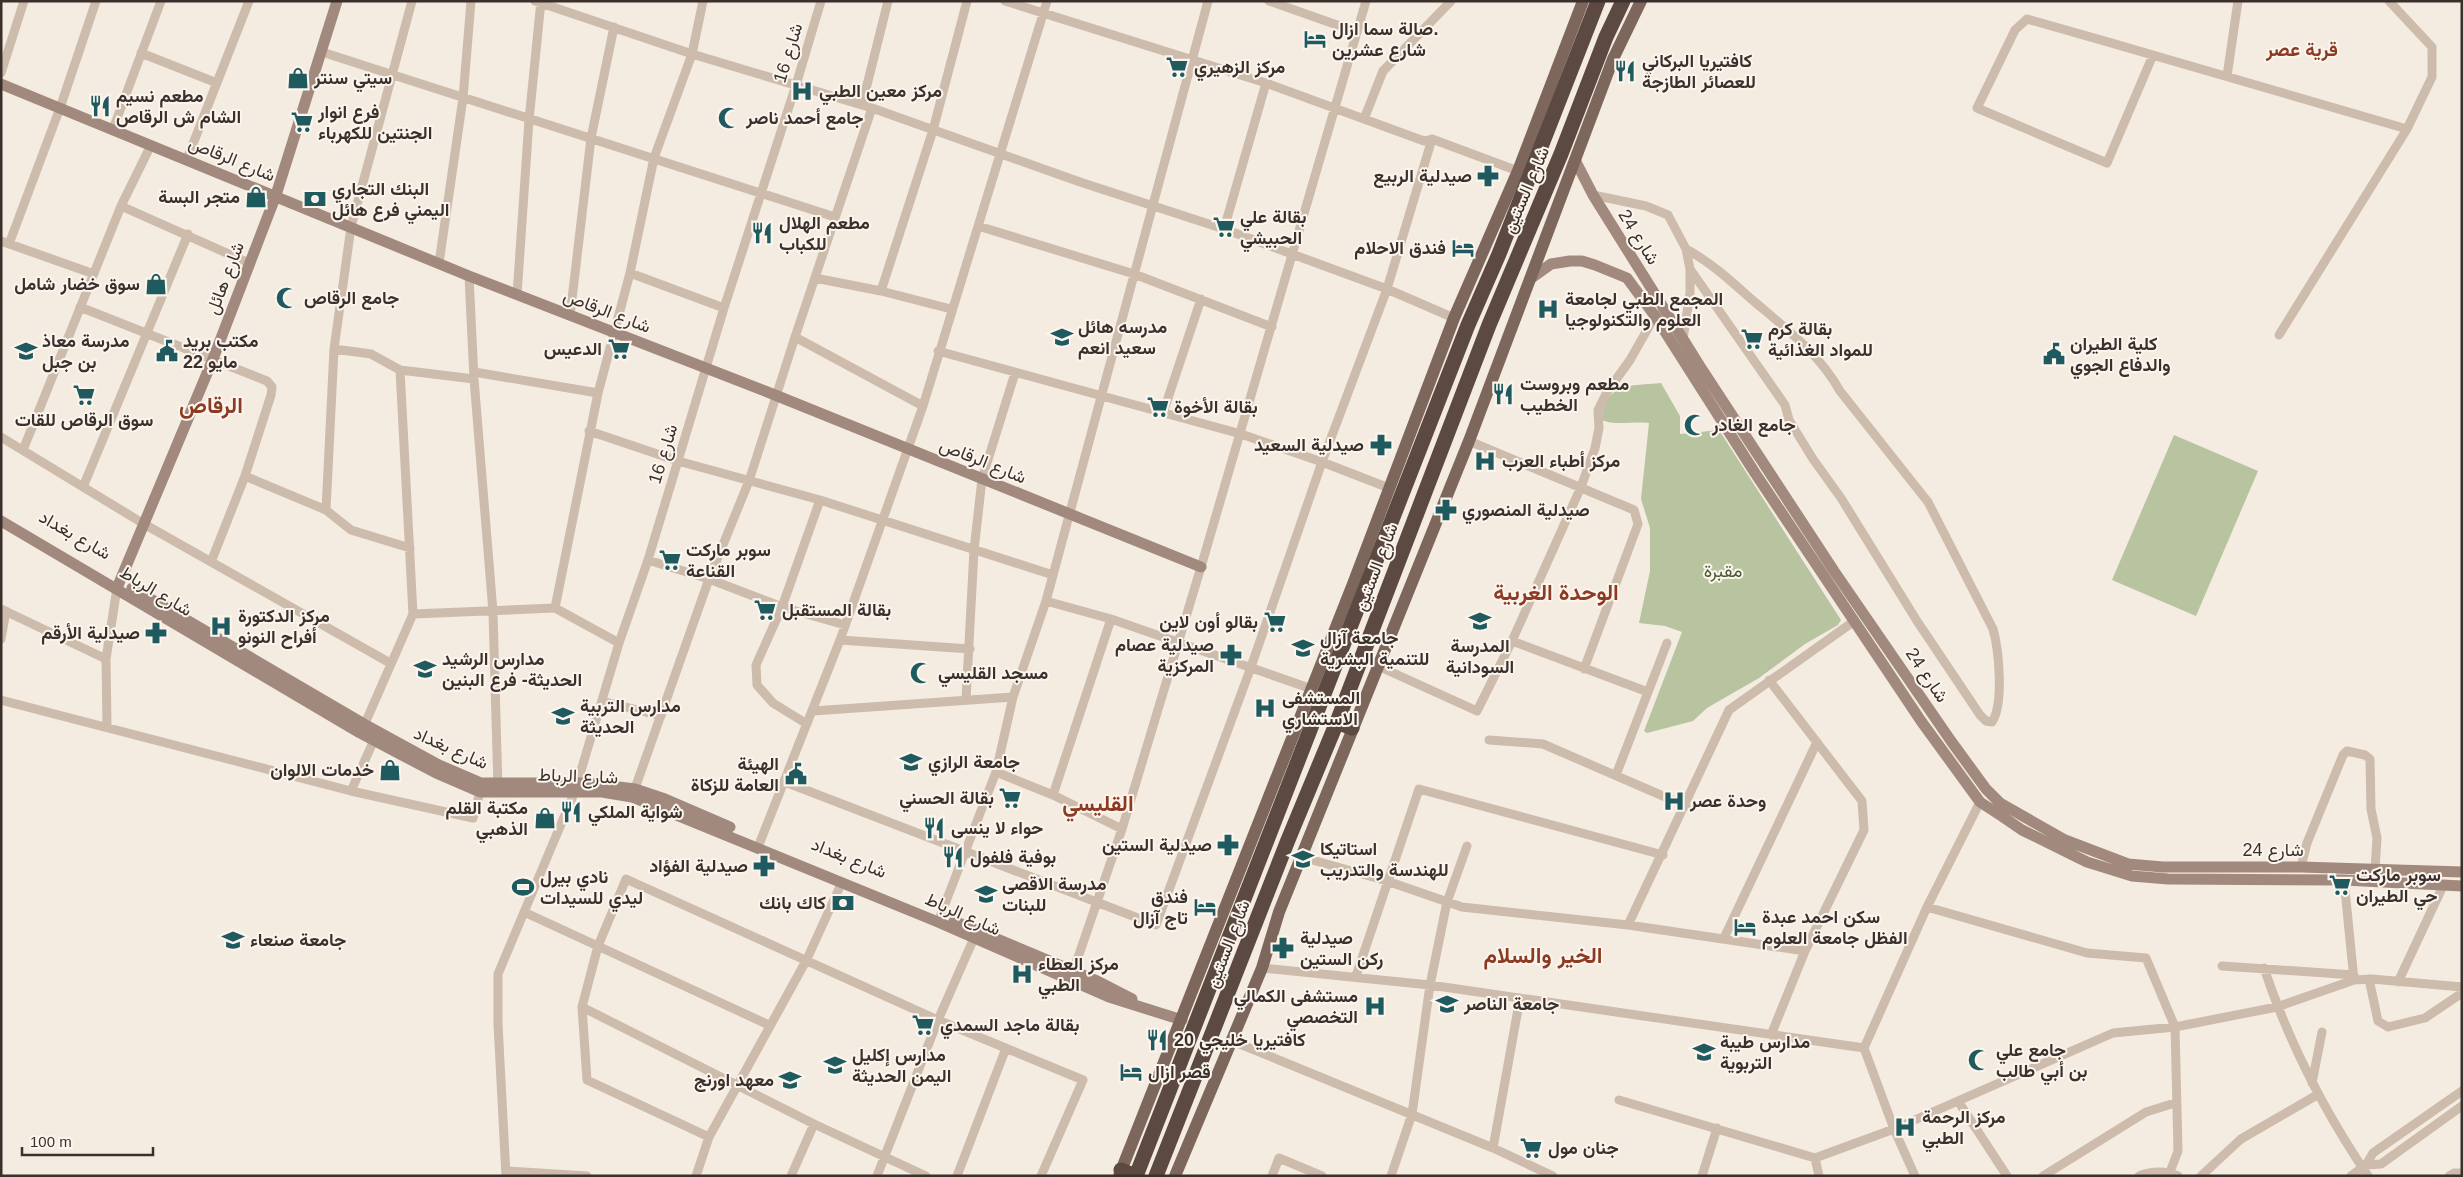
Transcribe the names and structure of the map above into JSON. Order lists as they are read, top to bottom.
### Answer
{
  "streets": {
    "highway": ["شارع الستين"],
    "street": [
      "شارع 16",
      "شارع الرقاص",
      "شارع 24",
      "شارع هائل",
      "شارع بغداد",
      "شارع الرباط"
    ]
  },
  "crossings": [
    ["شارع 16", "شارع الرقاص"],
    ["شارع 16", "شارع بغداد"],
    ["شارع الرقاص", "شارع هائل"],
    ["شارع الستين", "شارع 24"],
    ["شارع الستين", "شارع الرباط"],
    ["شارع هائل", "شارع بغداد"],
    ["شارع هائل", "شارع الرباط"],
    ["شارع بغداد", "شارع الرباط"]
  ],
  "districts": [
    "قرية عصر",
    "الرقاص",
    "الوحدة الغربية",
    "القليسي",
    "الخير والسلام"
  ],
  "parks": ["مقبرة"],
  "places": {
    "hotel": [
      "صالة سما ازال. شارع عشرين",
      "فندق الاحلام",
      "فندق تاج آزال",
      "سكن احمد عبدة الفظل جامعة العلوم",
      "قصر ازال"
    ],
    "supermarket": [
      "مركز الزهيري",
      "فرع انوار الجنتين للكهرباء",
      "بقالة علي الحبيشي",
      "بقالة كرم للمواد الغذائية",
      "الدعيس",
      "سوق الرقاص للقات",
      "بقالة الأخوة",
      "سوبر ماركت القناعة",
      "بقالة المستقبل",
      "بقالو أون لاين",
      "بقالة الحسني",
      "سوبر ماركت حي الطيران",
      "بقالة ماجد السمدي",
      "جنان مول"
    ],
    "restaurant": [
      "كافتيريا البركاني للعصائر الطازجة",
      "مطعم نسيم الشام ش الرقاص",
      "مطعم الهلال للكباب",
      "مطعم وبروست الخطيب",
      "شواية الملكي",
      "حواء لا ينسى",
      "بوفية فلفول",
      "كافتيريا خليجي 20"
    ],
    "shop": [
      "سيتي سنتر",
      "متجر البسة",
      "سوق خضار شامل",
      "خدمات الالوان",
      "مكتبة القلم الذهبي"
    ],
    "hospital": [
      "مركز معين الطبي",
      "المجمع الطبي لجامعة العلوم والتكنولوجيا",
      "مركز أطباء العرب",
      "مركز الدكتورة أفراح النونو",
      "المستشفى الاستشاري",
      "وحدة عصر",
      "مركز العطاء الطبي",
      "مستشفى الكمالي التخصصي",
      "مركز الرحمة الطبي"
    ],
    "mosque": [
      "جامع أحمد ناصر",
      "جامع الرقاص",
      "جامع الغادر",
      "مسجد القليسي",
      "جامع علي بن أبي طالب"
    ],
    "pharmacy": [
      "صيدلية الربيع",
      "صيدلية السعيد",
      "صيدلية المنصوري",
      "صيدلية الأرقم",
      "صيدلية عصام المركزية",
      "صيدلية الستين",
      "صيدلية الفؤاد",
      "صيدلية ركن الستين"
    ],
    "bank": ["البنك التجاري اليمني فرع هائل", "كاك بانك"],
    "school or university": [
      "مدرسه هائل سعيد انعم",
      "مدرسة معاذ بن جبل",
      "المدرسة السودانية",
      "جامعة آزال للتنمية البشرية",
      "مدارس الرشيد الحديثة- فرع البنين",
      "مدارس التربية الحديثة",
      "جامعة الرازي",
      "استاتيكا للهندسة والتدريب",
      "مدرسة الاقصى للبنات",
      "جامعة صنعاء",
      "جامعة الناصر",
      "مدارس طيبة التربوية",
      "مدارس إكليل اليمن الحديثة",
      "معهد اورنج"
    ],
    "public building": ["مكتب بريد 22 مايو", "كلية الطيران والدفاع الجوي", "الهيئة العامة للزكاة"],
    "sports": ["نادي بيرل ليدي للسيدات"]
  },
  "scale_bar": "100 m"
}
